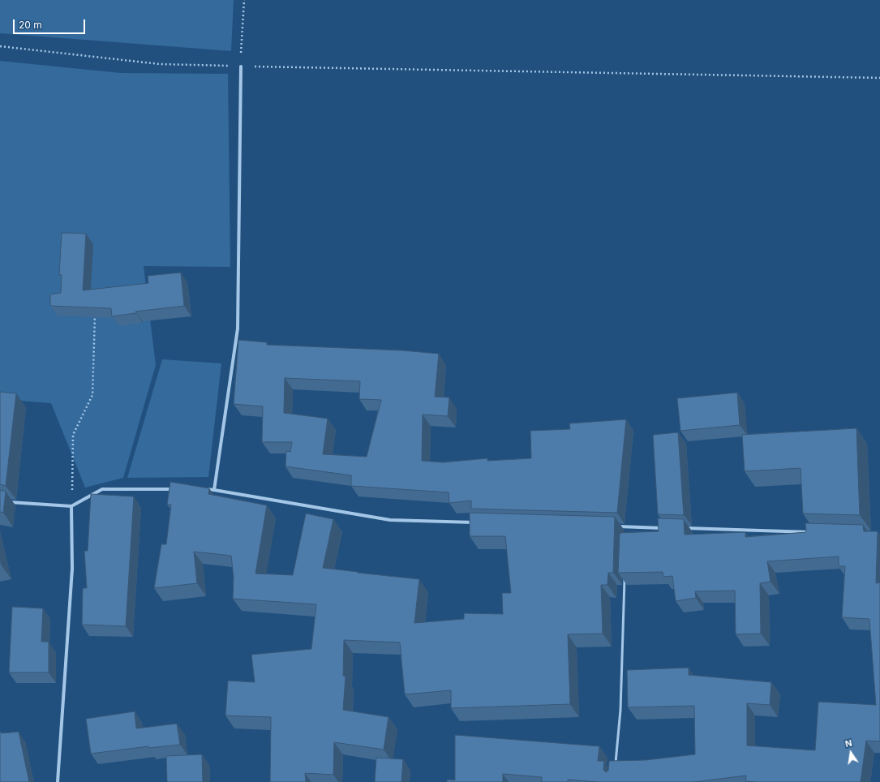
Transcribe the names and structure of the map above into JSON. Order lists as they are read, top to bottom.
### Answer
{
  "scale_bar": "20 m",
  "north": "top"
}
